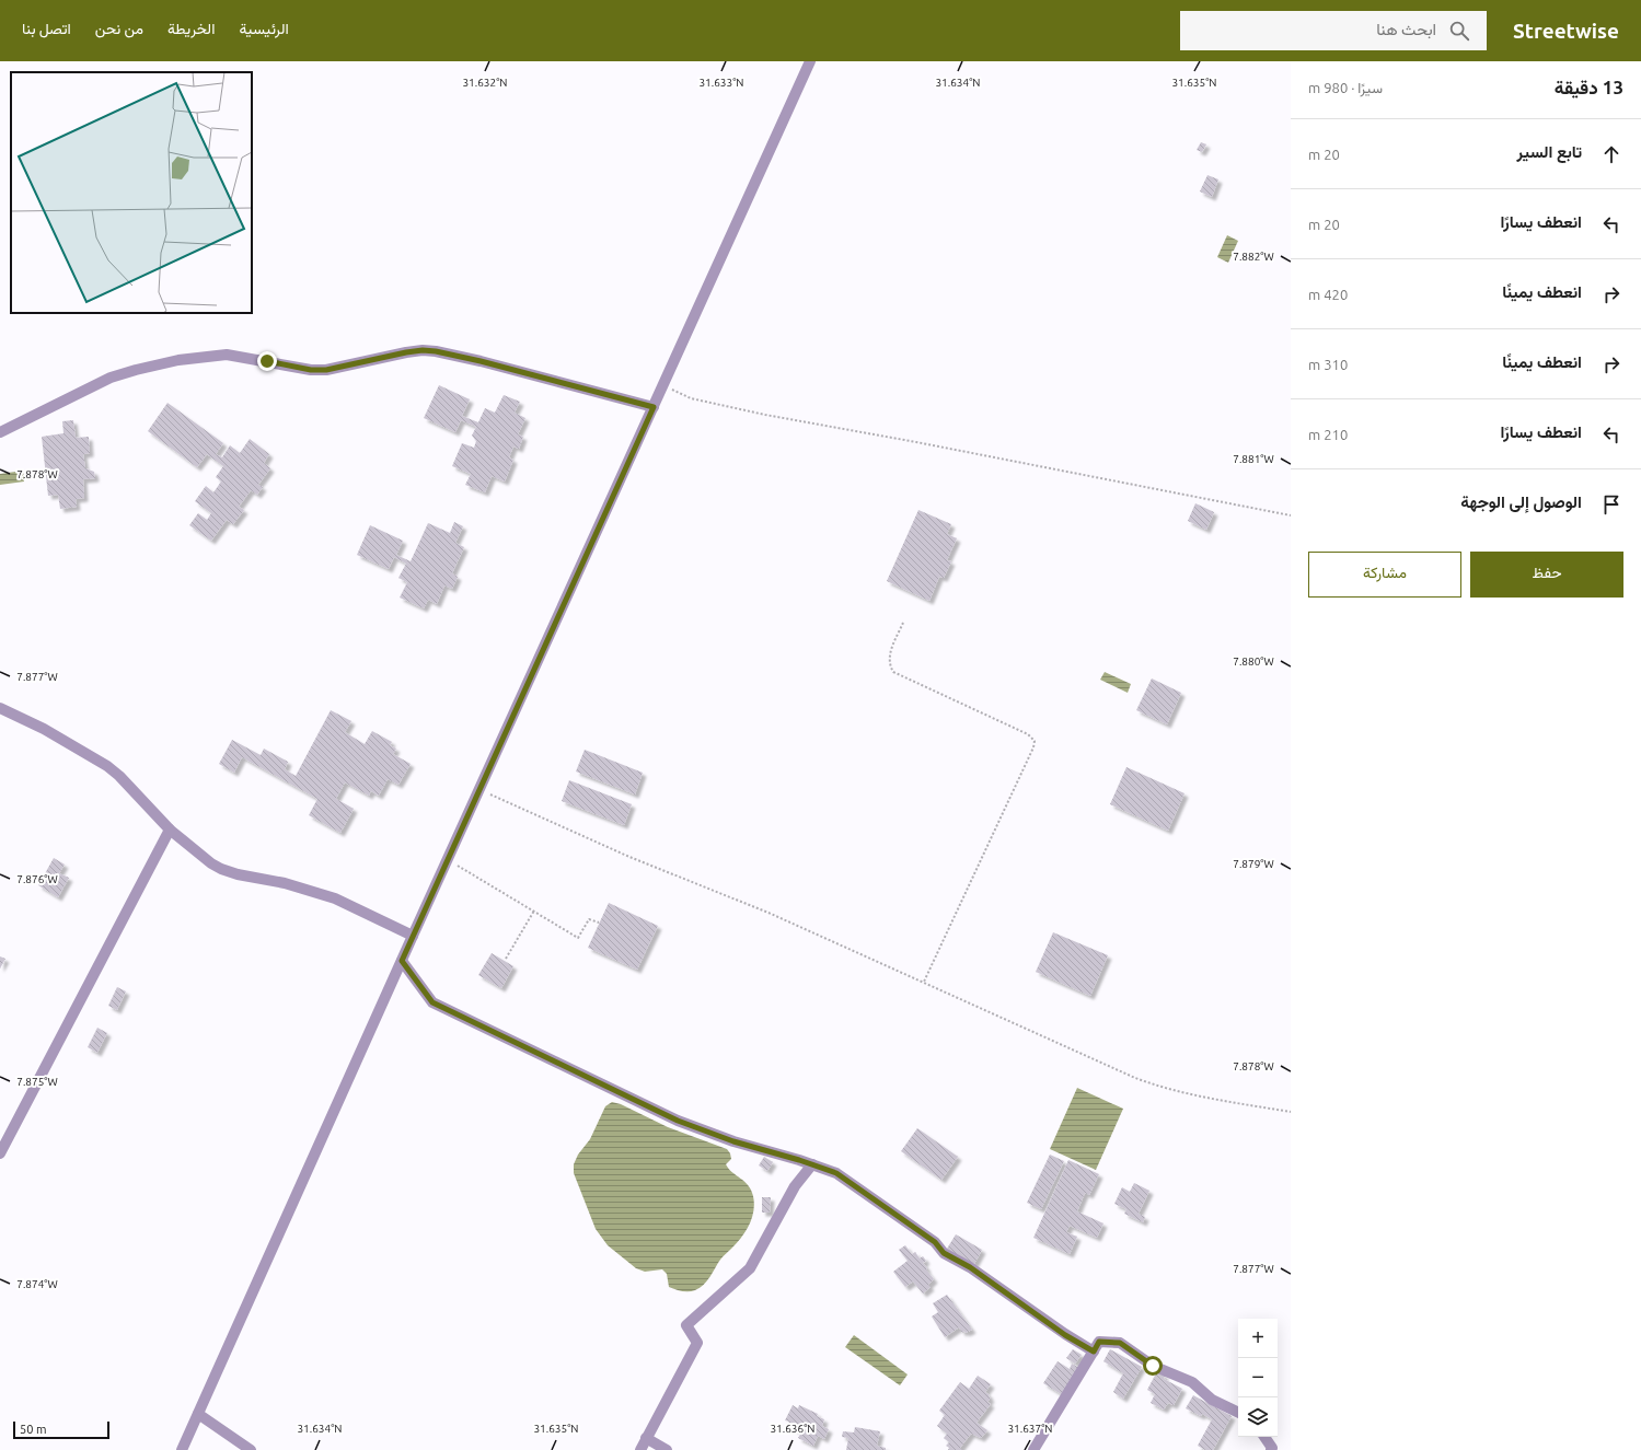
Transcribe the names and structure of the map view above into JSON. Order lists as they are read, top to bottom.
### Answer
{
  "scale_bar": "50 m",
  "page": {
    "header": "Streetwise",
    "search": "ابحث هنا",
    "nav": [
      "الرئيسية",
      "الخريطة",
      "من نحن",
      "اتصل بنا"
    ],
    "heading": ["13 دقيقة", "سيرًا · 980 m"],
    "list": [
      ["تابع السير", "20 m"],
      ["انعطف يسارًا", "20 m"],
      ["انعطف يمينًا", "420 m"],
      ["انعطف يمينًا", "310 m"],
      ["انعطف يسارًا", "210 m"],
      "الوصول إلى الوجهة"
    ],
    "buttons": ["حفظ", "مشاركة"],
    "map_buttons": ["+", "−"],
    "scale": "50 m"
  },
  "coordinates": [
    "31.632°N",
    "31.634°N",
    "31.633°N",
    "31.635°N",
    "7.882°W",
    "7.881°W",
    "7.878°W",
    "7.880°W",
    "7.877°W",
    "7.879°W",
    "7.876°W",
    "7.875°W",
    "7.874°W",
    "31.636°N",
    "31.637°N"
  ]
}
